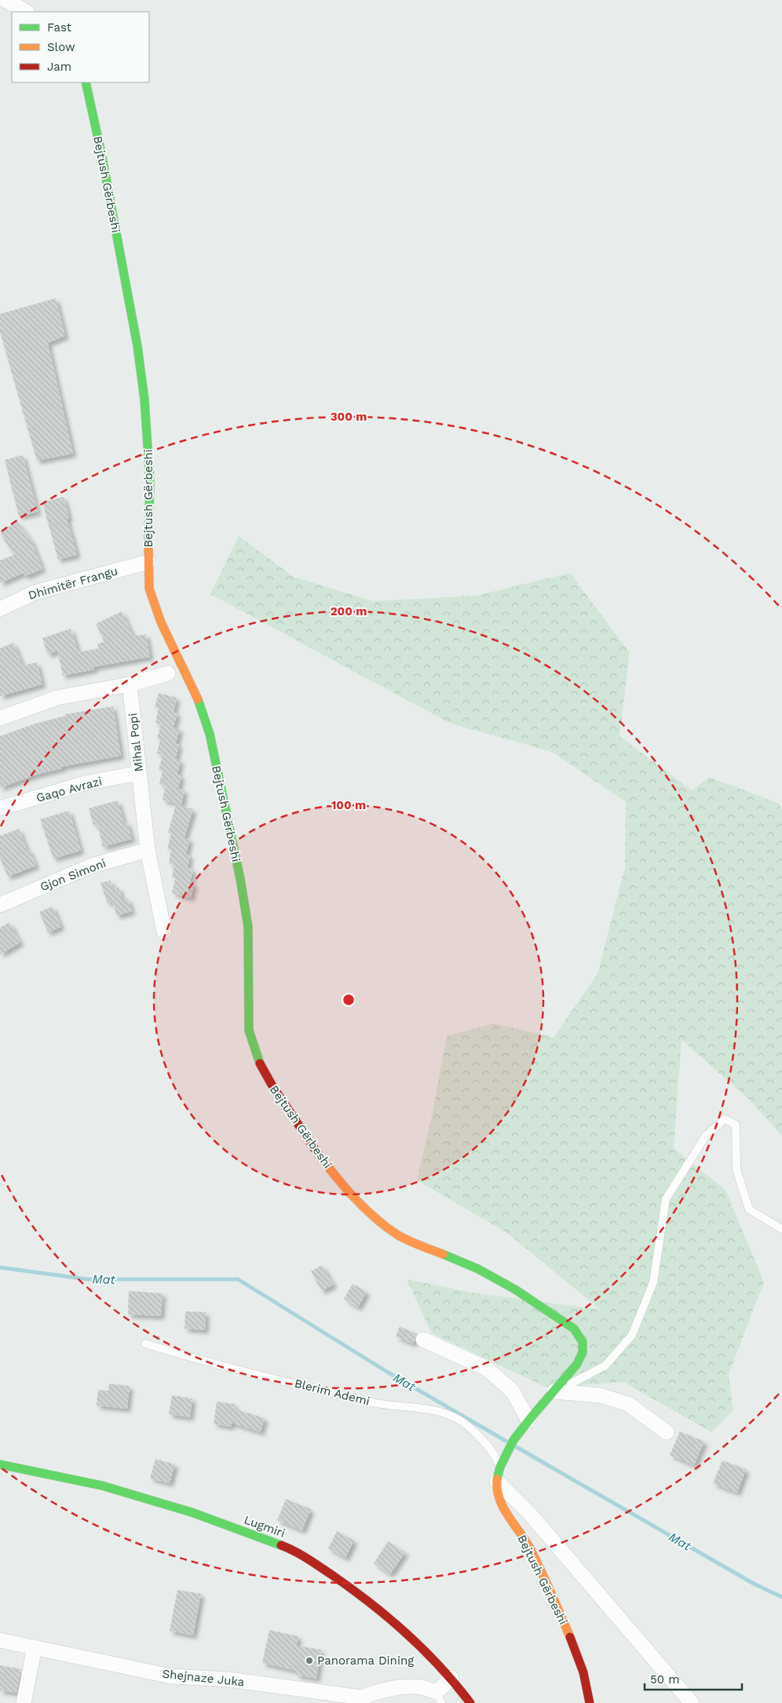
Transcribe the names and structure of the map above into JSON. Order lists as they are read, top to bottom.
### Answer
{
  "streets": {
    "street": [
      "Bejtush Gërbeshi",
      "Dhimitër Frangu",
      "Mihal Popi",
      "Gaqo Avrazi",
      "Gjon Simoni",
      "Lugmiri",
      "Shejnaze Juka"
    ],
    "lane": ["Blerim Ademi"]
  },
  "crossings": [
    ["Bejtush Gërbeshi", "Dhimitër Frangu"],
    ["Bejtush Gërbeshi", "Blerim Ademi"],
    ["Mihal Popi", "Gaqo Avrazi"],
    ["Mihal Popi", "Gjon Simoni"]
  ],
  "water": ["Mat"],
  "places": ["Panorama Dining"],
  "legend": ["Fast", "Slow", "Jam"],
  "scale_bar": "50 m",
  "rings": ["300 m", "200 m", "100 m"]
}
